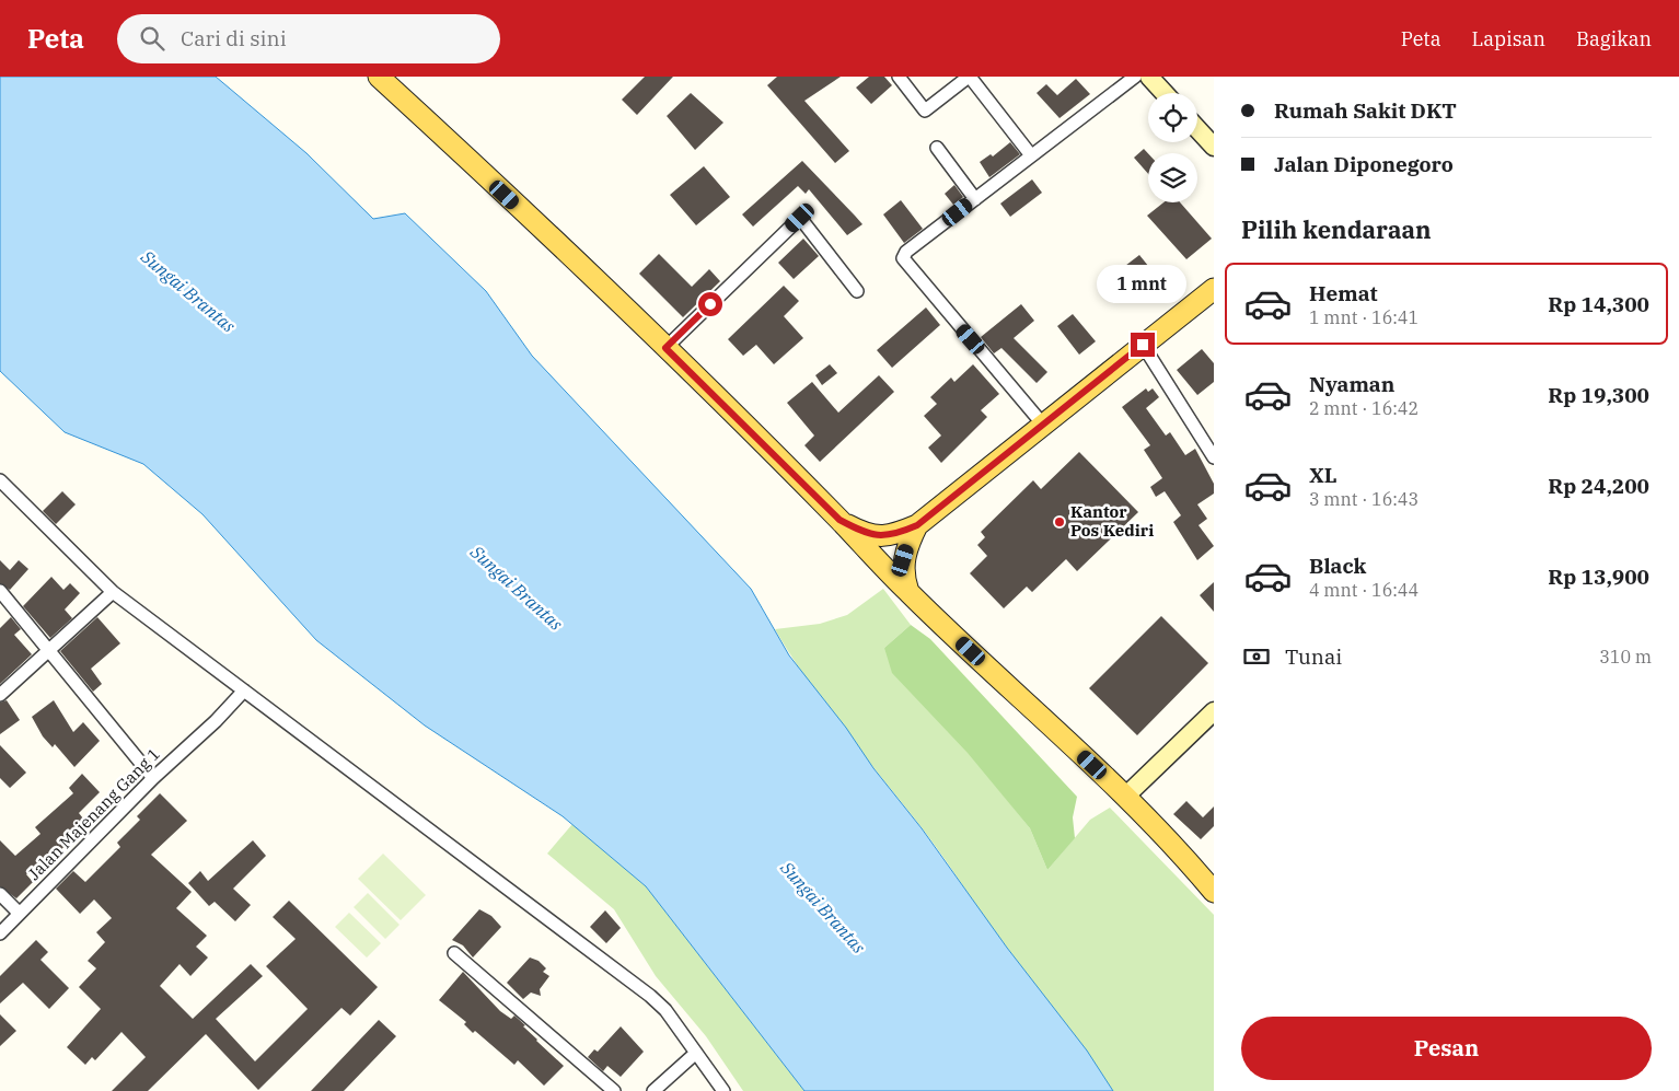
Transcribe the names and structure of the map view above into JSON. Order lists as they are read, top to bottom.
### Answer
{
  "streets": {
    "street": ["Jalan Majenang Gang 1"]
  },
  "water": ["Sungai Brantas"],
  "places": ["Kantor Pos Kediri"],
  "page": {
    "header": "Peta",
    "search": "Cari di sini",
    "nav": ["Peta", "Lapisan", "Bagikan"],
    "banner": ["Rumah Sakit DKT", "Jalan Diponegoro"],
    "heading": "Pilih kendaraan",
    "list": [
      {
        "name": "Hemat",
        "note": "1 mnt · 16:41",
        "value": "Rp 14,300"
      },
      {
        "name": "Nyaman",
        "note": "2 mnt · 16:42",
        "value": "Rp 19,300"
      },
      {
        "name": "XL",
        "note": "3 mnt · 16:43",
        "value": "Rp 24,200"
      },
      {
        "name": "Black",
        "note": "4 mnt · 16:44",
        "value": "Rp 13,900"
      }
    ],
    "bubble": "1 mnt",
    "pay": ["Tunai", "310 m"],
    "buttons": "Pesan"
  }
}
